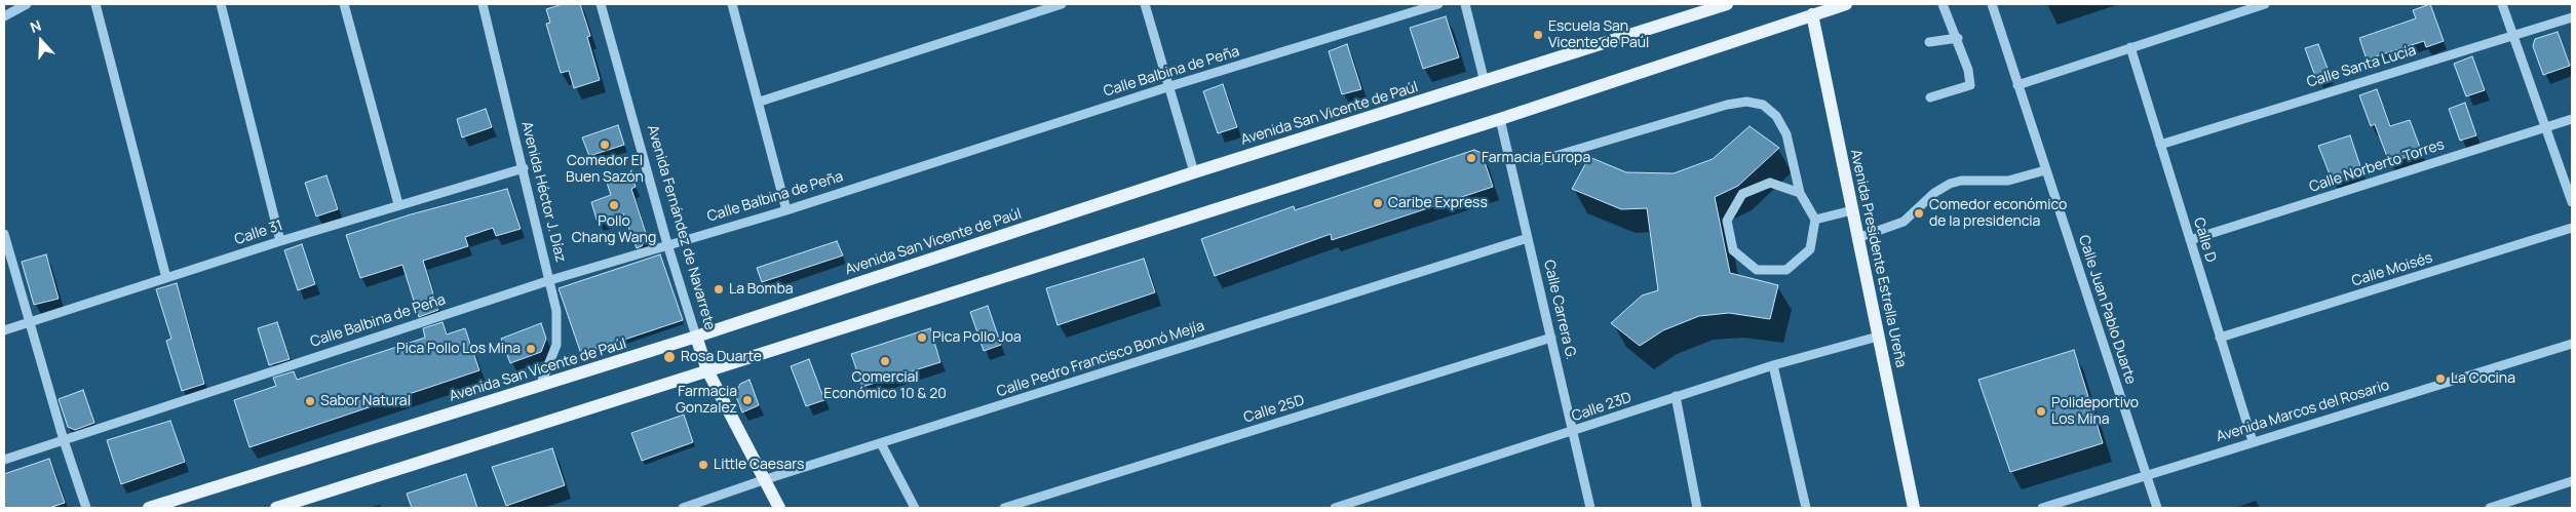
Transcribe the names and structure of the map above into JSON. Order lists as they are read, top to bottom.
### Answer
{
  "streets": {
    "main road": ["Avenida San Vicente de Paúl", "Avenida Fernández de Navarrete", "Avenida Presidente Estrella Ureña"],
    "street": [
      "Calle Santa Lucía",
      "Calle Balbina de Peña",
      "Calle Norberto Torres",
      "Avenida Héctor J. Díaz",
      "Calle 31",
      "Calle D",
      "Calle Moisés",
      "Calle Carrera G.",
      "Calle Juan Pablo Duarte",
      "Calle Pedro Francisco Bonó Mejía",
      "Calle 23D",
      "Calle 25D",
      "Avenida Marcos del Rosario"
    ]
  },
  "crossings": [
    ["Calle Santa Lucía", "Calle D"],
    ["Calle Balbina de Peña", "Avenida Héctor J. Díaz"],
    ["Calle Balbina de Peña", "Avenida Fernández de Navarrete"],
    ["Avenida San Vicente de Paúl", "Avenida Héctor J. Díaz"],
    ["Avenida San Vicente de Paúl", "Avenida Fernández de Navarrete"],
    ["Calle Norberto Torres", "Calle D"],
    ["Avenida Héctor J. Díaz", "Calle 31"],
    ["Avenida Fernández de Navarrete", "Calle Pedro Francisco Bonó Mejía"],
    ["Calle D", "Calle Moisés"],
    ["Calle D", "Avenida Marcos del Rosario"],
    ["Avenida Presidente Estrella Ureña", "Calle 23D"],
    ["Calle Carrera G.", "Calle Pedro Francisco Bonó Mejía"],
    ["Calle Carrera G.", "Calle 23D"],
    ["Calle Carrera G.", "Calle 25D"],
    ["Calle Juan Pablo Duarte", "Avenida Marcos del Rosario"]
  ],
  "places": [
    "Escuela San Vicente de Paúl",
    "Comedor El Buen Sazón",
    "Farmacia Europa",
    "Caribe Express",
    "Pollo Chang Wang",
    "Comedor económico de la presidencia",
    "La Bomba",
    "Pica Pollo Joa",
    "Pica Pollo Los Mina",
    "Rosa Duarte",
    "Comercial Económico 10 & 20",
    "La Cocina",
    "Farmacia Gonzalez",
    "Sabor Natural",
    "Polideportivo Los Mina",
    "Little Caesars"
  ],
  "north": "top"
}
